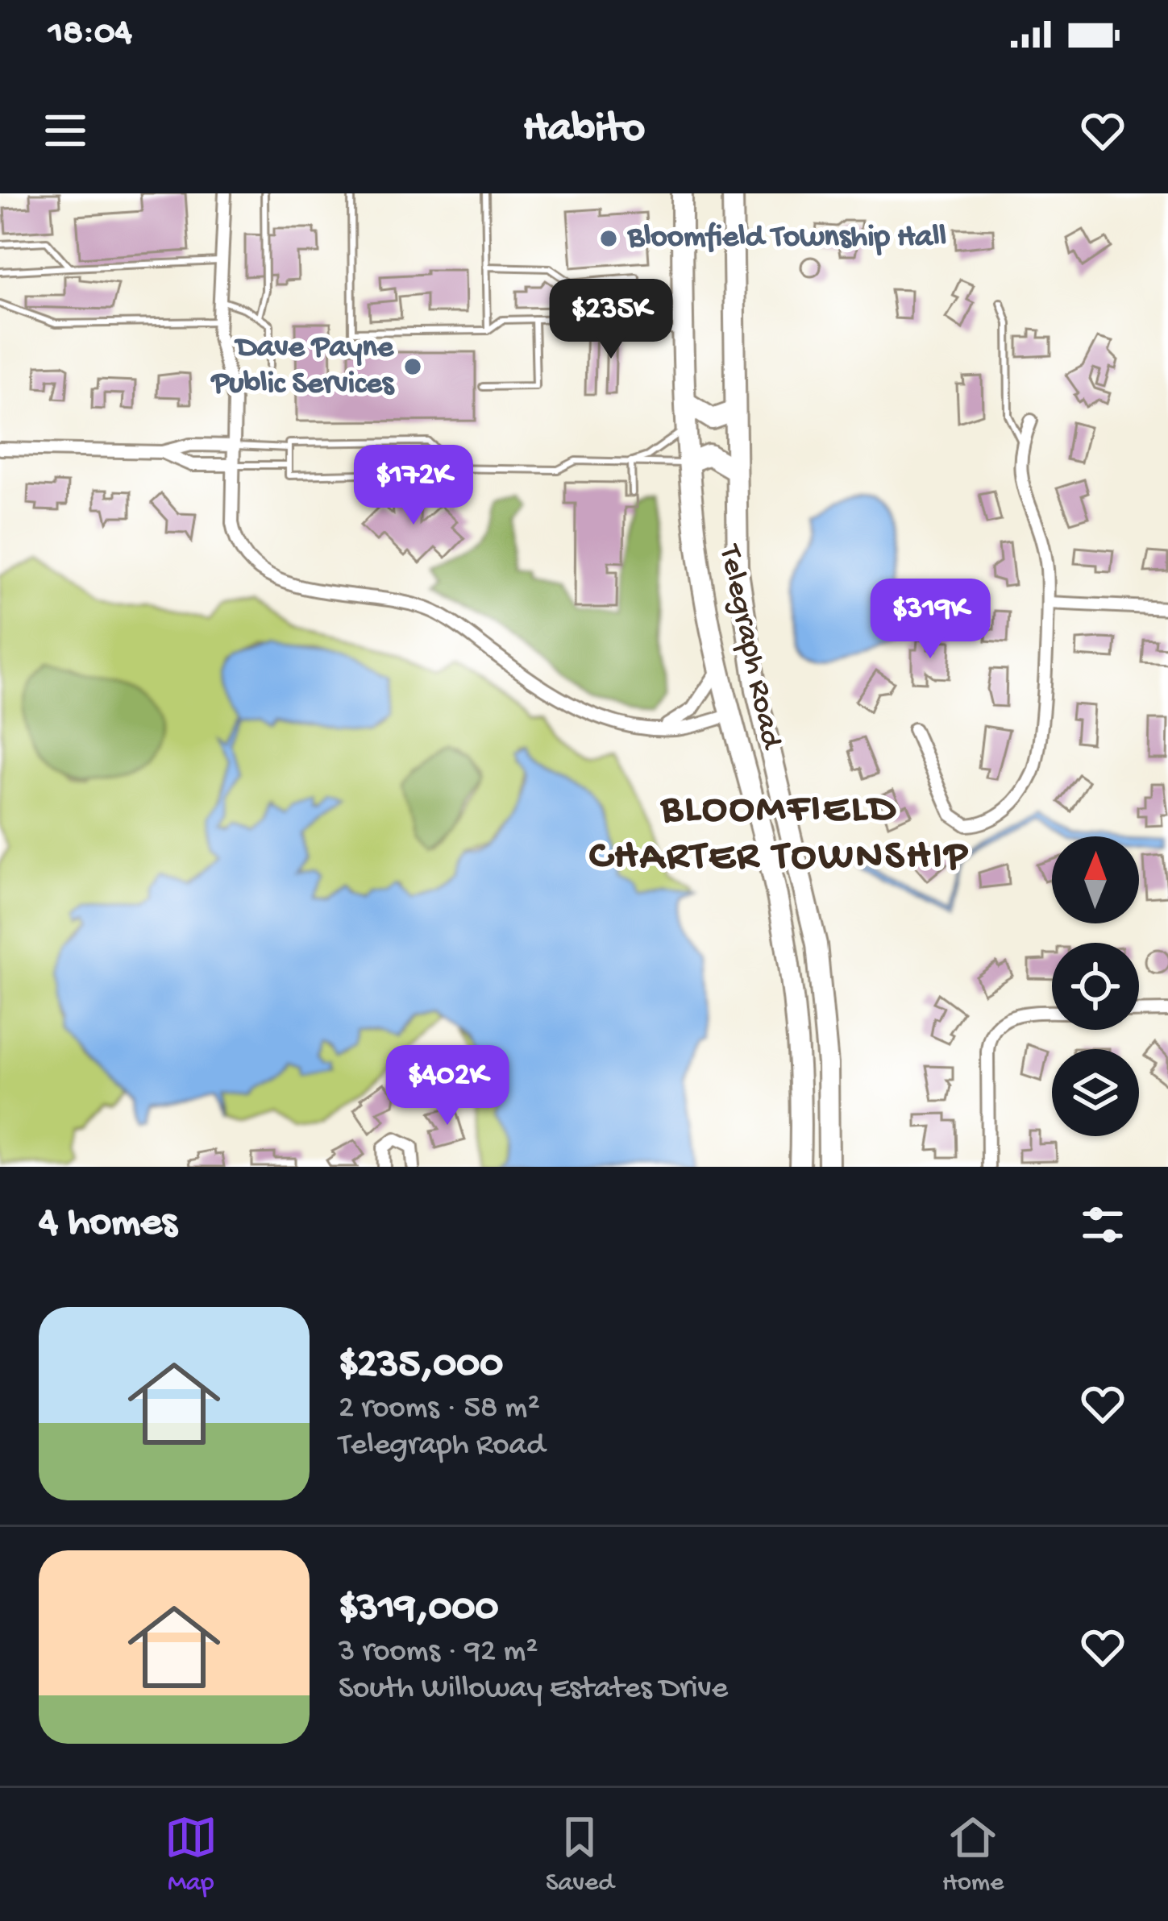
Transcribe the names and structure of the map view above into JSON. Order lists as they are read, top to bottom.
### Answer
{
  "streets": {
    "highway": ["Telegraph Road"]
  },
  "districts": ["BLOOMFIELD CHARTER TOWNSHIP"],
  "places": ["Bloomfield Township Hall", "Dave Payne Public Services"],
  "north": "top",
  "page": {
    "status": "18:04",
    "header": "Habito",
    "price": [
      "$235K",
      "$172K",
      "$319K",
      "$402K"
    ],
    "heading": "4 homes",
    "list": [
      {
        "name": "$235,000",
        "note": "2 rooms · 58 m² · Telegraph Road"
      },
      {
        "name": "$319,000",
        "note": "3 rooms · 92 m² · South Willoway Estates Drive"
      }
    ],
    "tabs": ["Map", "Saved", "Home"]
  }
}
